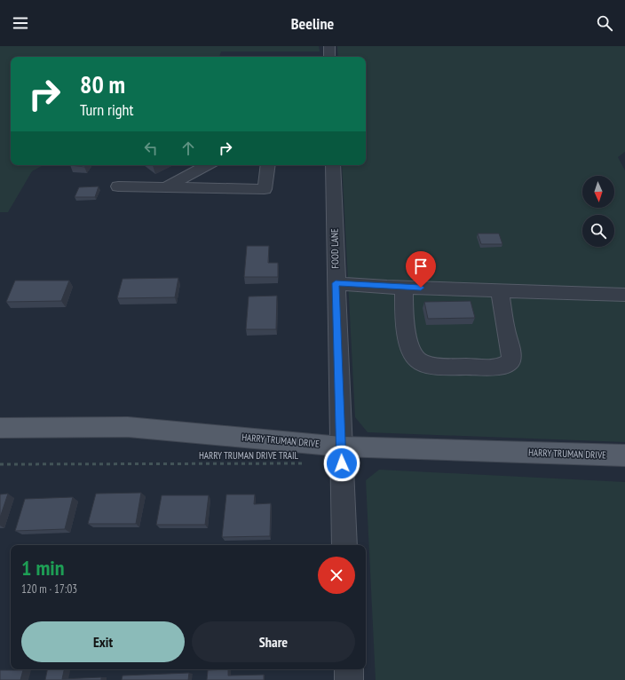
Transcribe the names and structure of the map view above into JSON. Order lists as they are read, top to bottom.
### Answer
{
  "streets": {
    "main road": ["HARRY TRUMAN DRIVE"],
    "street": ["FOOD LANE"],
    "path": ["HARRY TRUMAN DRIVE TRAIL"]
  },
  "crossings": [
    ["FOOD LANE", "HARRY TRUMAN DRIVE"]
  ],
  "north": "bottom",
  "page": {
    "header": "Beeline",
    "turn": ["80 m", "Turn right"],
    "heading": ["1 min", "120 m · 17:03"],
    "buttons": ["Exit", "Share"]
  }
}
